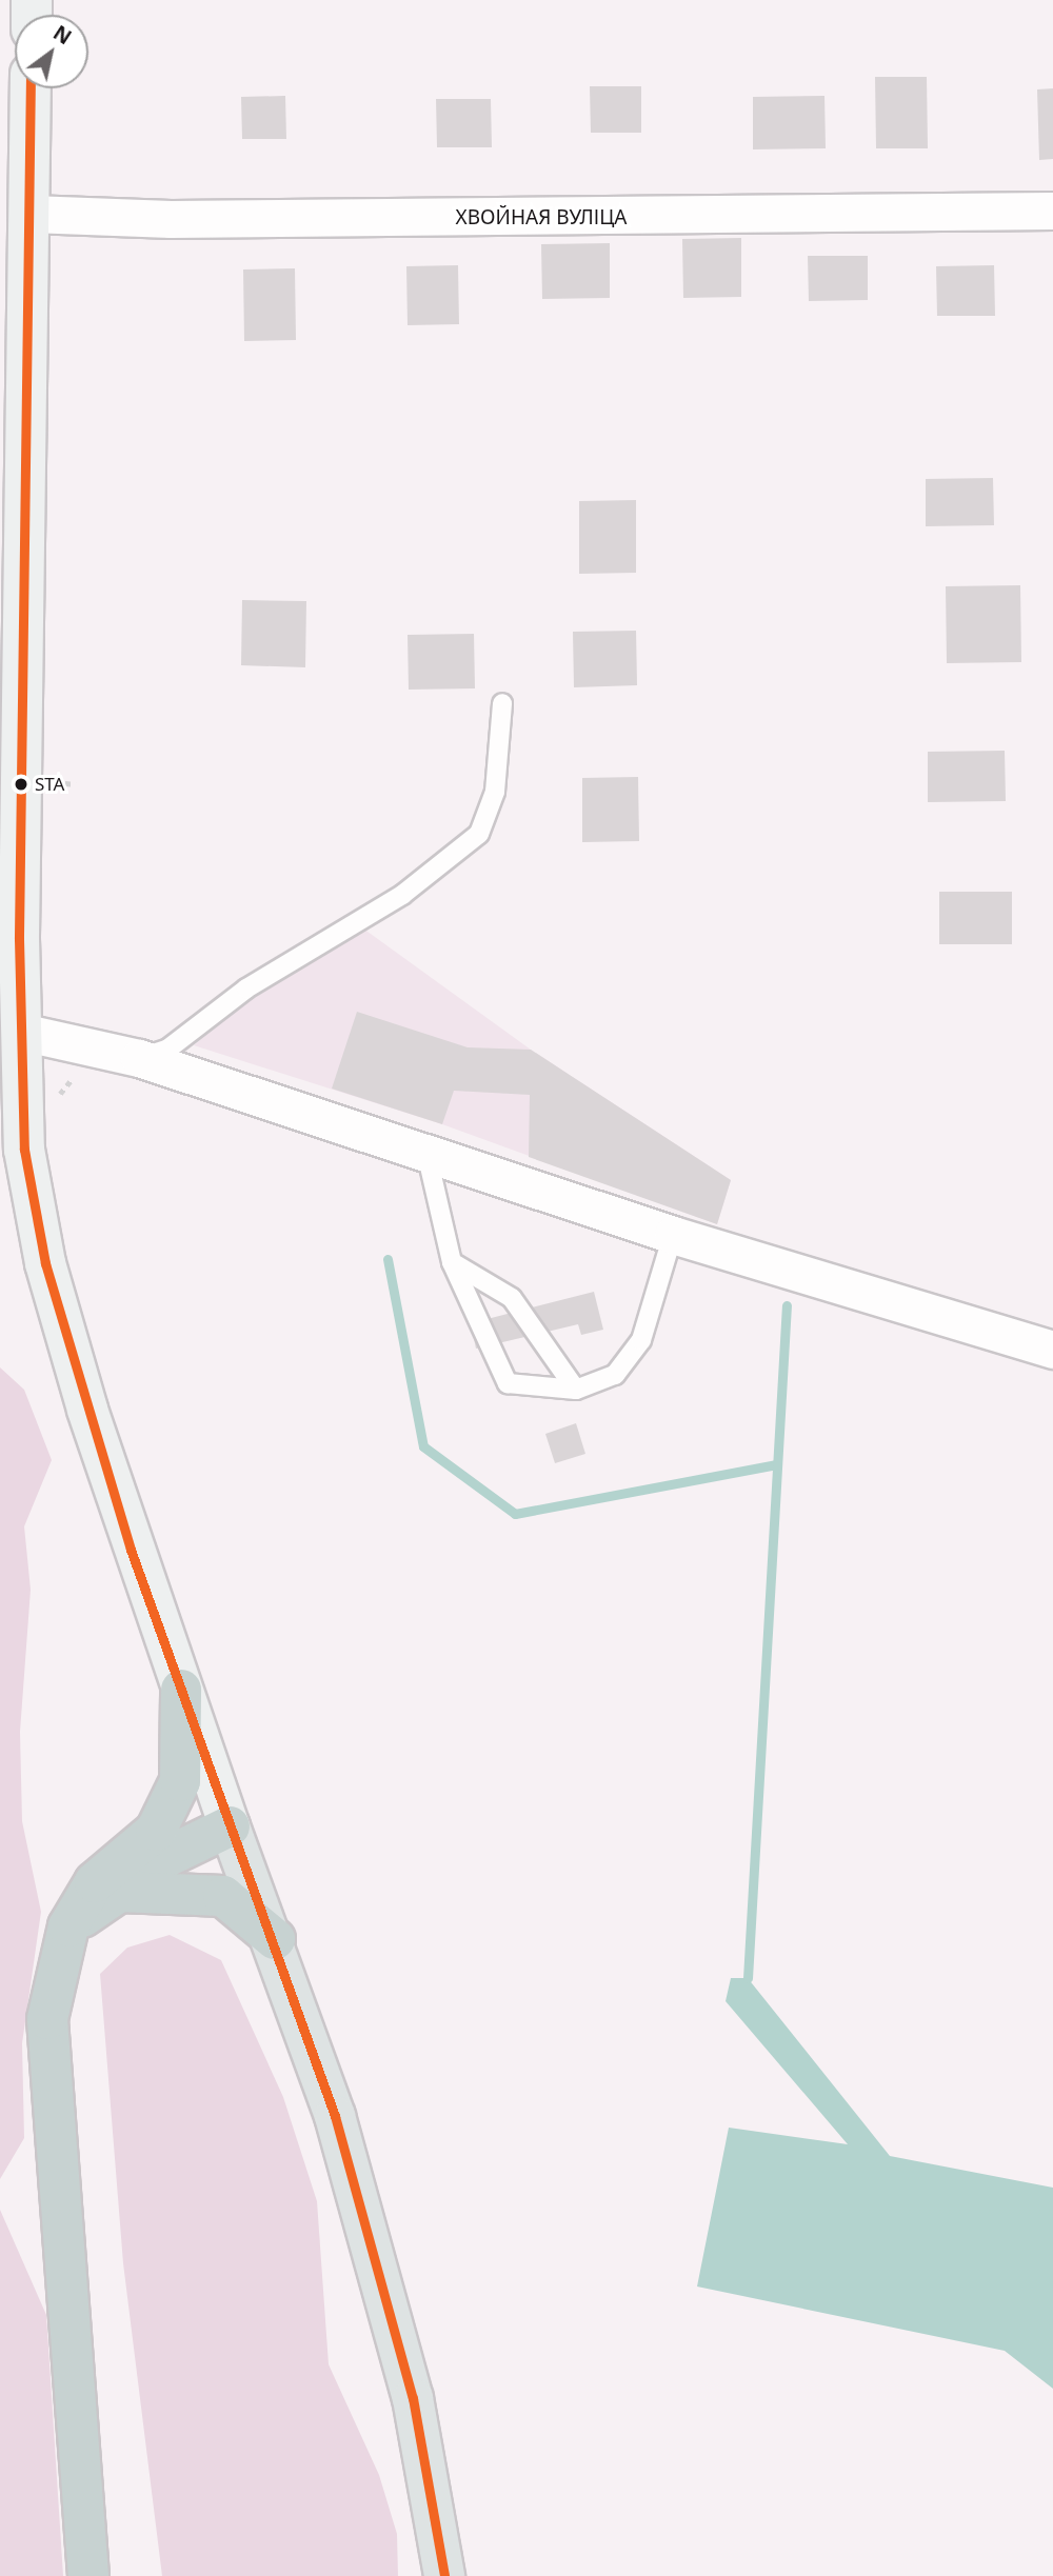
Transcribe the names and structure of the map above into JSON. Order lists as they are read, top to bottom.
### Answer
{
  "streets": {
    "street": ["ХВОЙНАЯ ВУЛІЦА"]
  },
  "places": ["STA"],
  "north": "top right"
}
